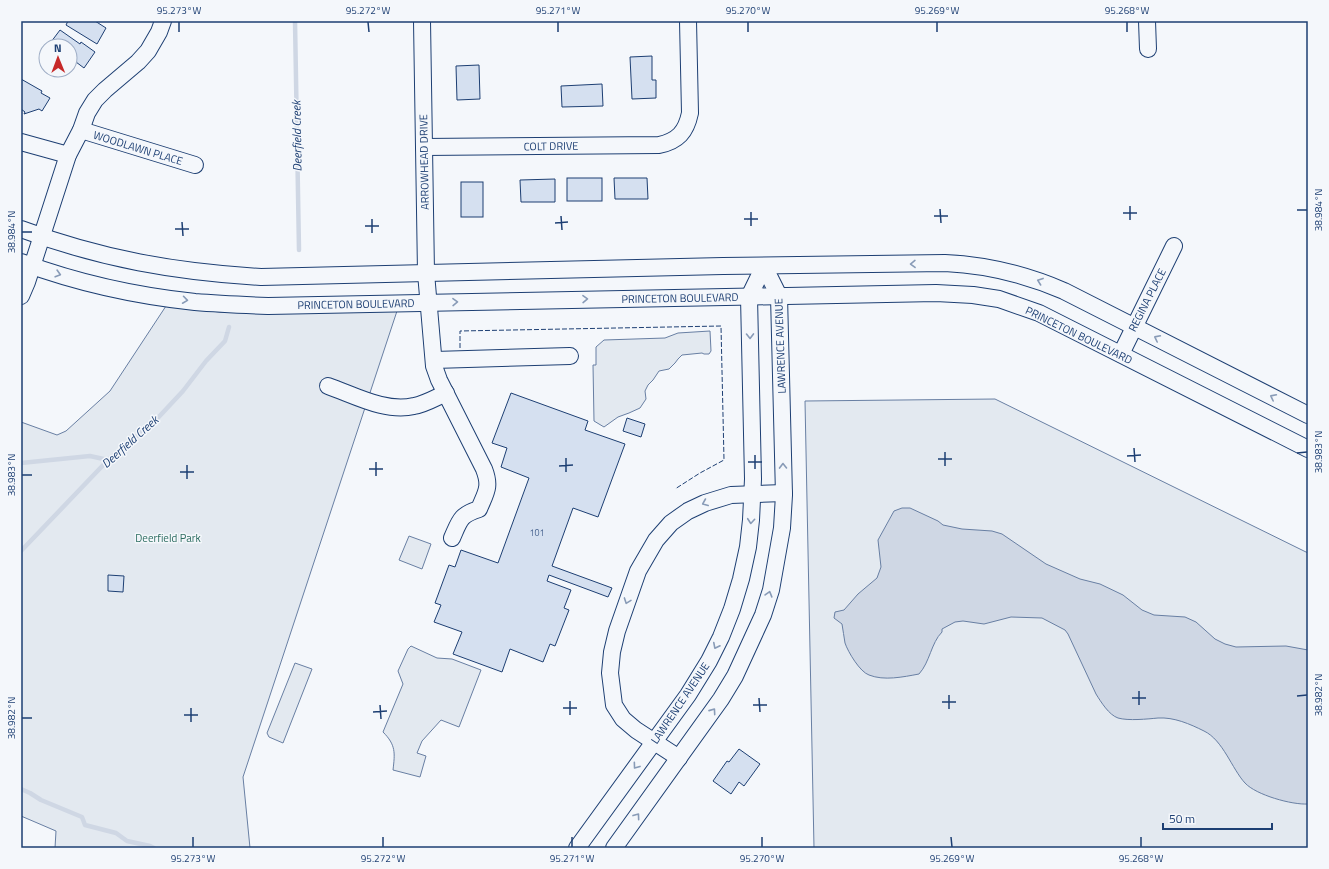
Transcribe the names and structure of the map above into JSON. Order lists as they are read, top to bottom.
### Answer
{
  "streets": {
    "street": [
      "COLT DRIVE",
      "WOODLAWN PLACE",
      "ARROWHEAD DRIVE",
      "PRINCETON BOULEVARD",
      "REGINA PLACE",
      "LAWRENCE AVENUE"
    ]
  },
  "crossings": [
    ["COLT DRIVE", "ARROWHEAD DRIVE"],
    ["ARROWHEAD DRIVE", "PRINCETON BOULEVARD"],
    ["PRINCETON BOULEVARD", "REGINA PLACE"],
    ["PRINCETON BOULEVARD", "LAWRENCE AVENUE"]
  ],
  "water": ["Deerfield Creek"],
  "parks": ["Deerfield Park"],
  "house_numbers": ["101"],
  "scale_bar": "50 m",
  "north": "top",
  "coordinates": [
    "95.273°W",
    "95.272°W",
    "95.271°W",
    "95.270°W",
    "95.269°W",
    "95.268°W",
    "38.984°N",
    "38.983°N",
    "38.982°N"
  ]
}
